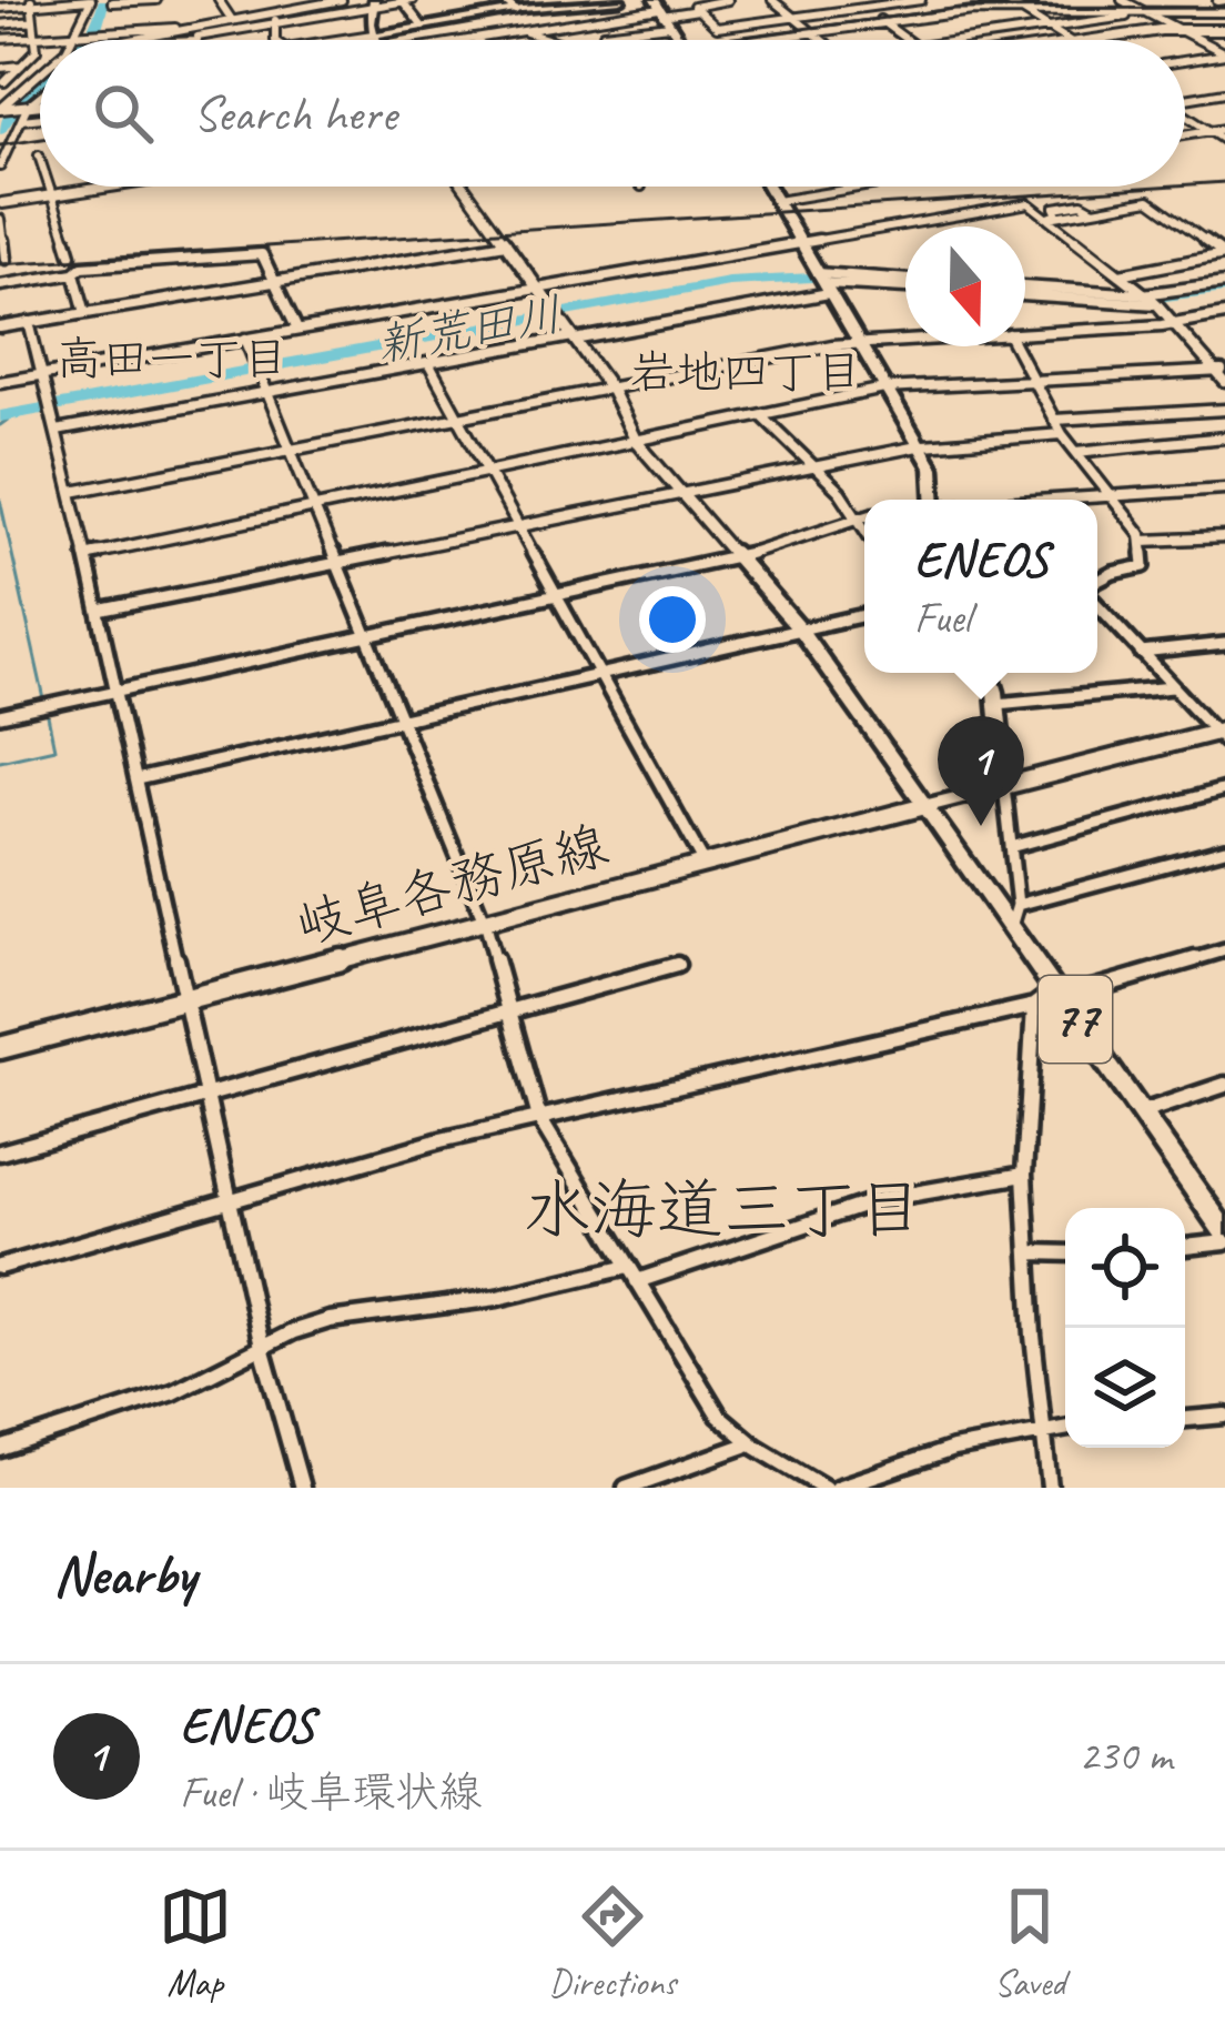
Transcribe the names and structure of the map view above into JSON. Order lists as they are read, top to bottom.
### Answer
{
  "streets": {
    "main road": ["岐阜各務原線", "77"]
  },
  "crossings": [
    ["岐阜各務原線", "77"]
  ],
  "districts": ["高田一丁目", "岩地四丁目", "水海道三丁目"],
  "water": ["新荒田川"],
  "north": "bottom",
  "page": {
    "search": "Search here",
    "popup": ["ENEOS", "Fuel"],
    "pins": "1",
    "heading": "Nearby",
    "list": [
      {
        "mark": "1",
        "name": "ENEOS",
        "note": "Fuel · 岐阜環状線",
        "value": "230 m"
      }
    ],
    "nav": ["Map", "Directions", "Saved"]
  }
}
